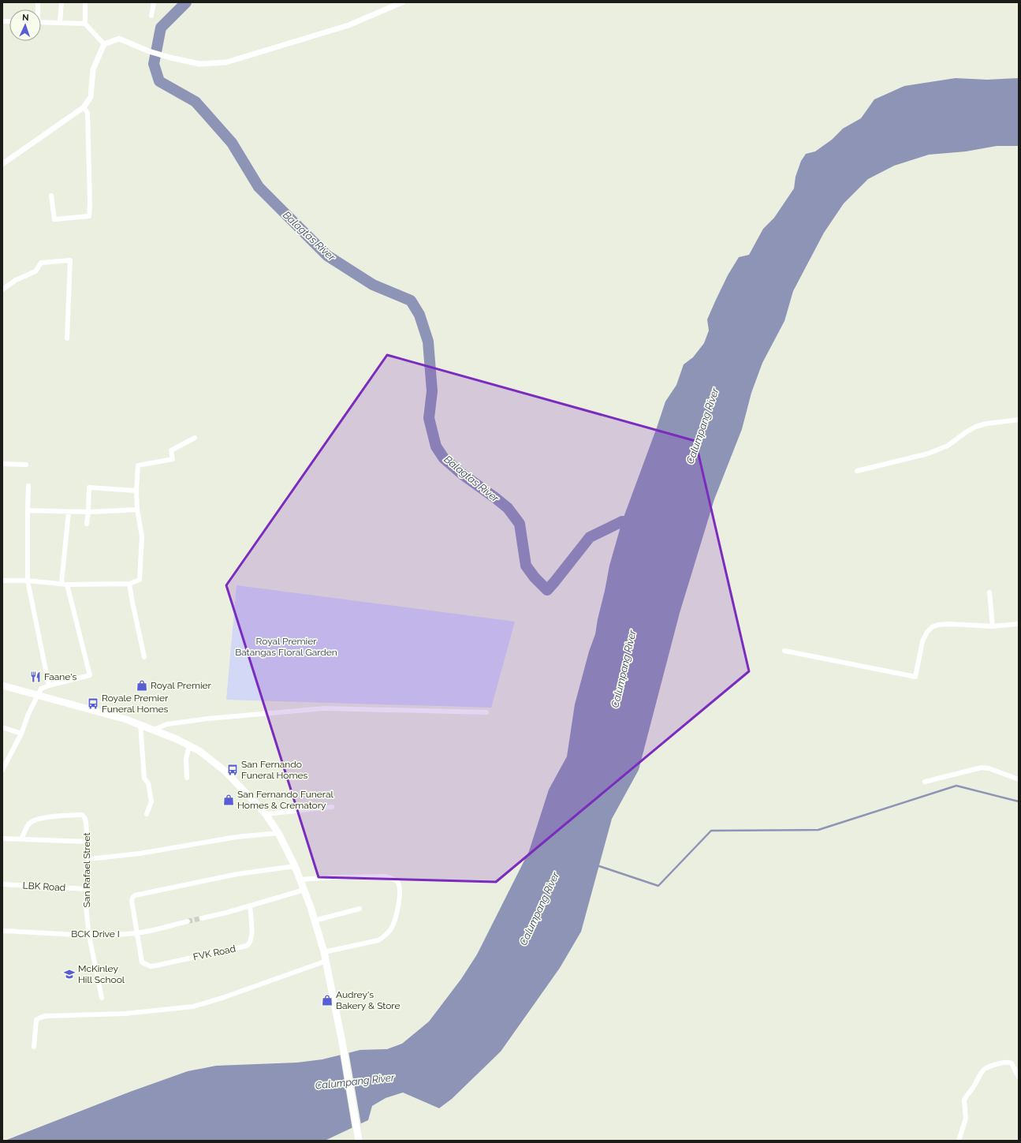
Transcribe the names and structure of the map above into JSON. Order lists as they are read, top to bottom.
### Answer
{
  "streets": {
    "street": [
      "San Rafael Street",
      "LBK Road",
      "BCK Drive I",
      "FVK Road"
    ]
  },
  "crossings": [
    ["San Rafael Street", "LBK Road"],
    ["San Rafael Street", "BCK Drive I"],
    ["BCK Drive I", "FVK Road"]
  ],
  "water": ["Balagtas River", "Calumpang River"],
  "parks": ["Royal Premier Batangas Floral Garden"],
  "places": {
    "restaurant": ["Faane's"],
    "shop": ["Royal Premier", "San Fernando Funeral Homes & Crematory", "Audrey's Bakery & Store"],
    "bus stop": ["Royale Premier Funeral Homes", "San Fernando Funeral Homes"],
    "school or university": ["McKinley Hill School"]
  },
  "north": "top"
}
